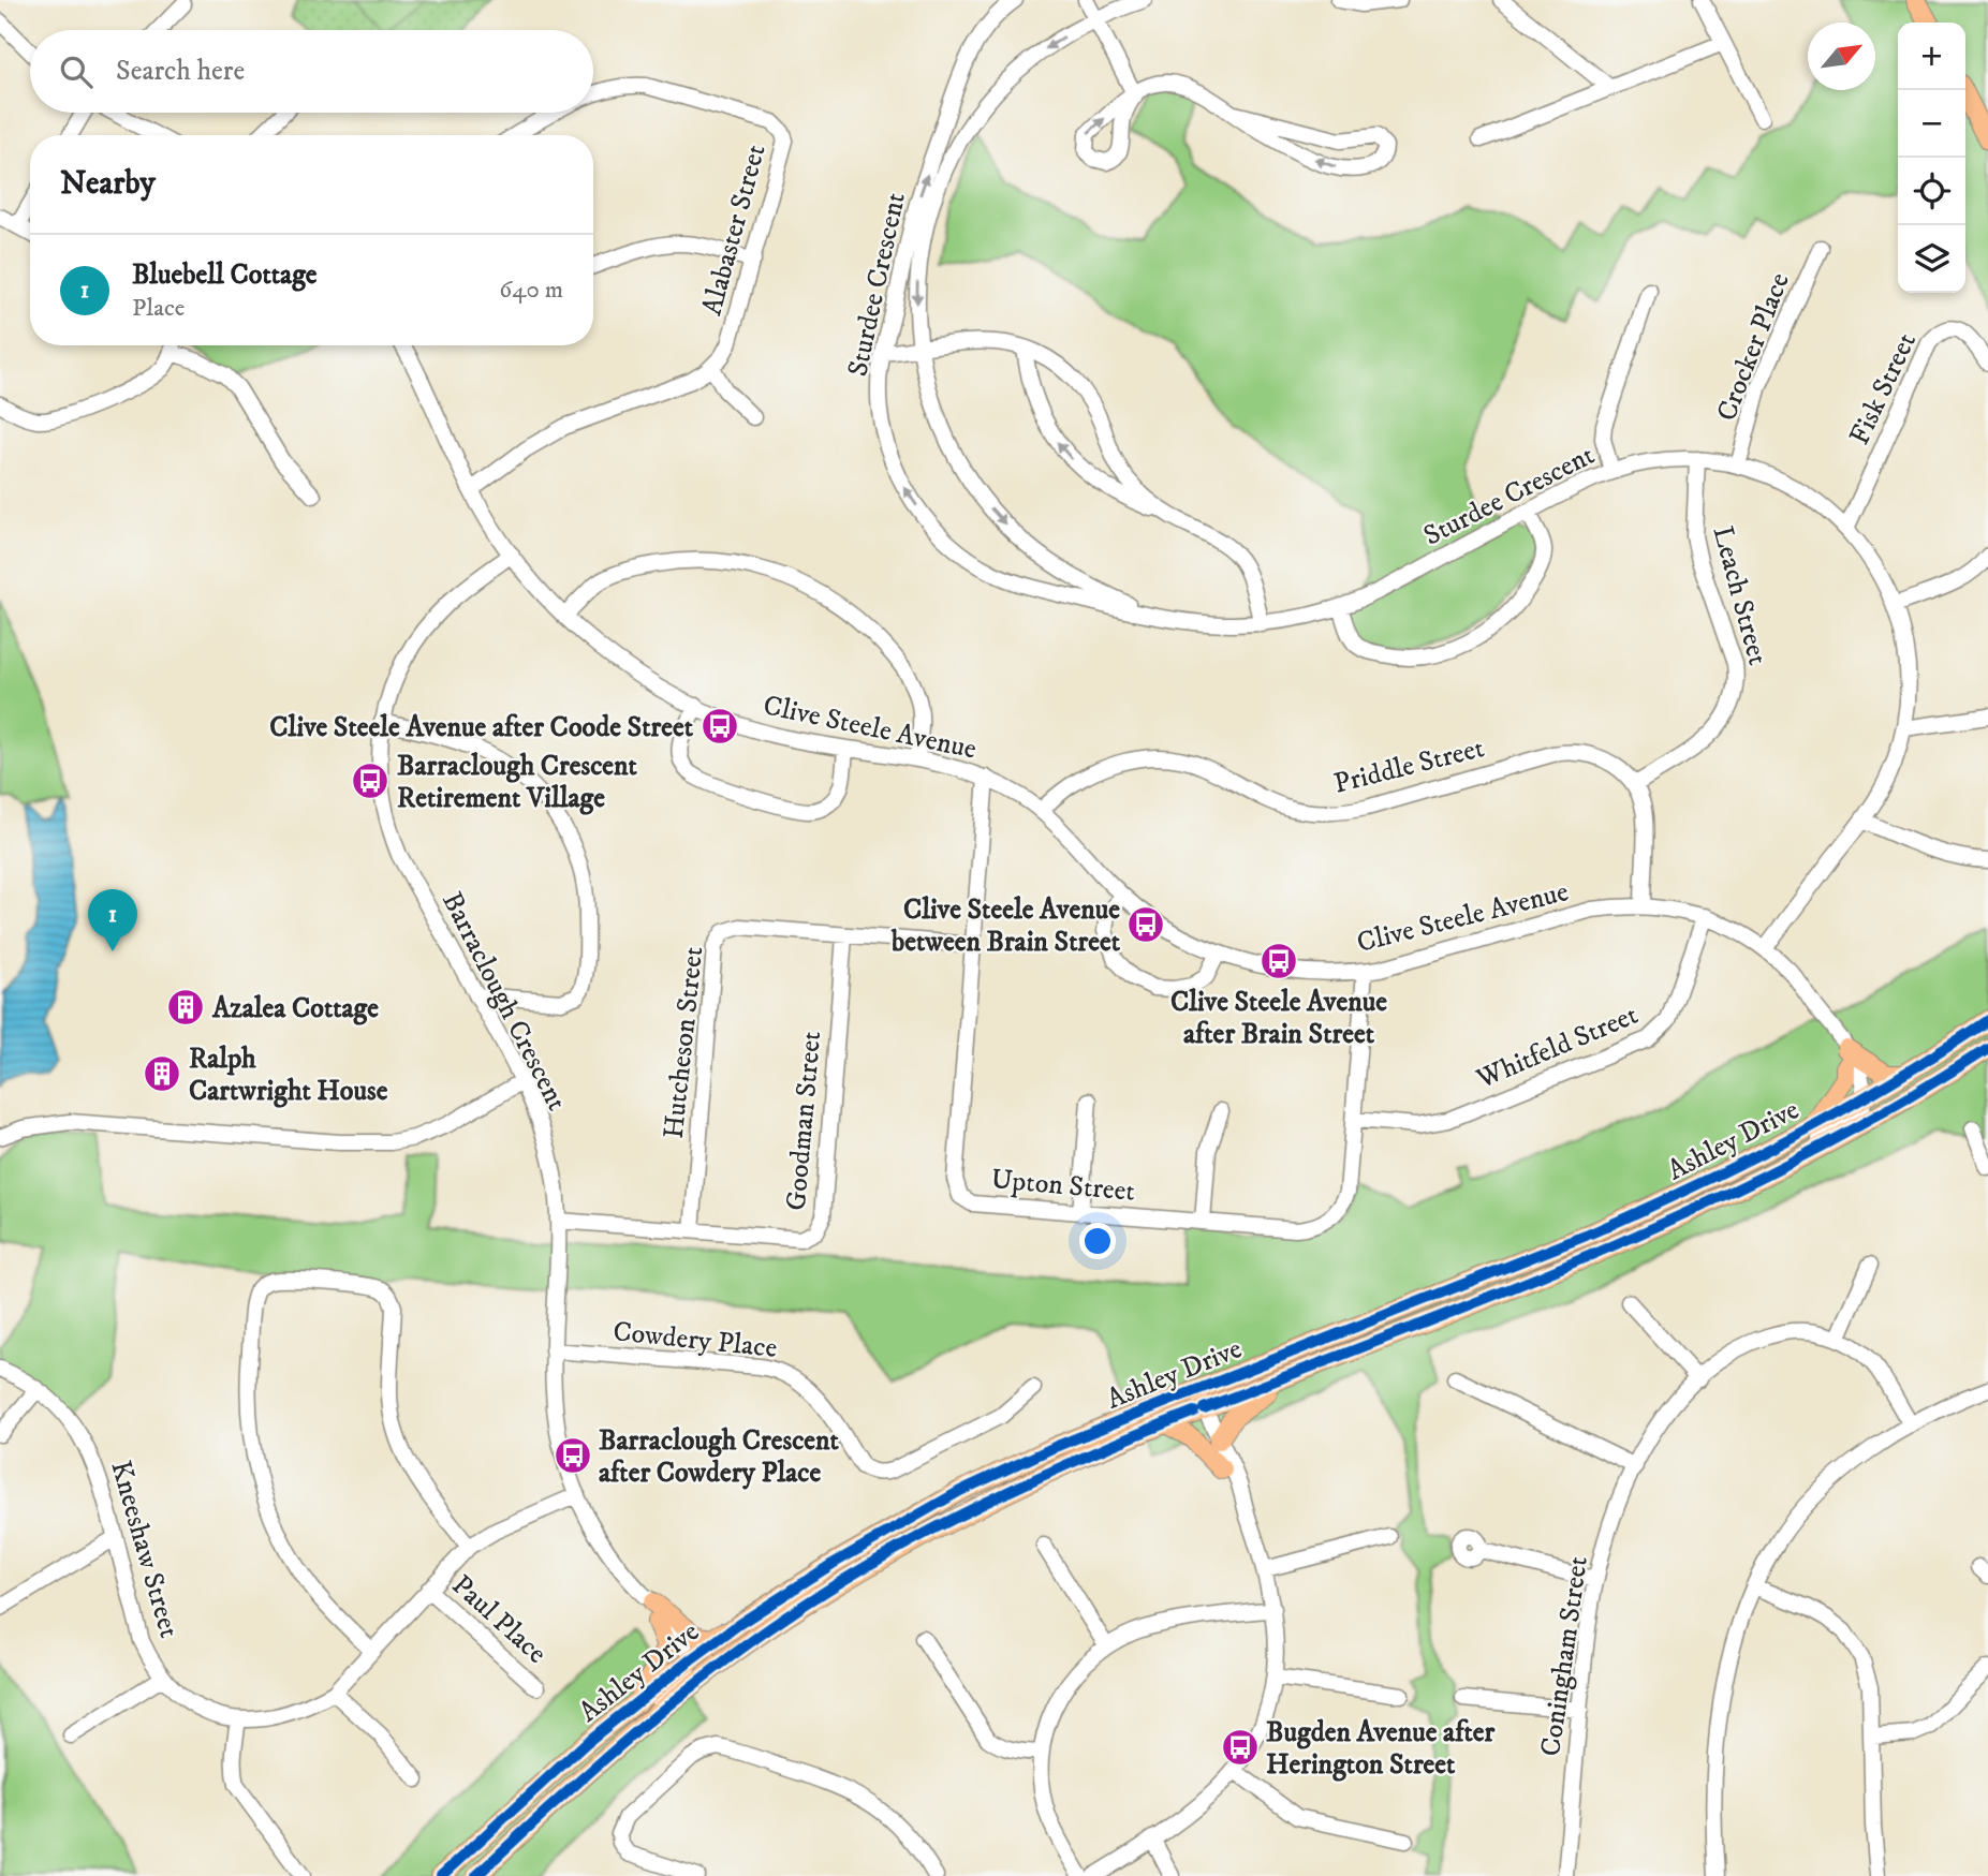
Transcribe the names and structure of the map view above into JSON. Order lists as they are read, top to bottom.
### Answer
{
  "streets": {
    "main road": ["Ashley Drive"],
    "street": [
      "Alabaster Street",
      "Sturdee Crescent",
      "Crocker Place",
      "Fisk Street",
      "Leach Street",
      "Clive Steele Avenue",
      "Priddle Street",
      "Barraclough Crescent",
      "Hutcheson Street",
      "Whitfeld Street",
      "Goodman Street",
      "Upton Street",
      "Cowdery Place",
      "Kneeshaw Street",
      "Paul Place",
      "Coningham Street"
    ]
  },
  "crossings": [
    ["Sturdee Crescent", "Crocker Place"],
    ["Sturdee Crescent", "Fisk Street"],
    ["Sturdee Crescent", "Leach Street"],
    ["Sturdee Crescent", "Clive Steele Avenue"],
    ["Leach Street", "Priddle Street"],
    ["Clive Steele Avenue", "Priddle Street"],
    ["Clive Steele Avenue", "Barraclough Crescent"],
    ["Clive Steele Avenue", "Whitfeld Street"],
    ["Clive Steele Avenue", "Ashley Drive"],
    ["Clive Steele Avenue", "Upton Street"],
    ["Barraclough Crescent", "Goodman Street"],
    ["Barraclough Crescent", "Ashley Drive"],
    ["Barraclough Crescent", "Cowdery Place"],
    ["Barraclough Crescent", "Kneeshaw Street"],
    ["Hutcheson Street", "Goodman Street"],
    ["Hutcheson Street", "Upton Street"],
    ["Whitfeld Street", "Upton Street"],
    ["Kneeshaw Street", "Paul Place"]
  ],
  "places": {
    "bus stop": [
      "Clive Steele Avenue after Coode Street",
      "Barraclough Crescent Retirement Village",
      "Clive Steele Avenue between Brain Street",
      "Clive Steele Avenue after Brain Street",
      "Barraclough Crescent after Cowdery Place",
      "Bugden Avenue after Herington Street"
    ],
    "building": ["Azalea Cottage", "Ralph Cartwright House"]
  },
  "north": "top right",
  "page": {
    "map_buttons": ["+", "−"],
    "search": "Search here",
    "heading": "Nearby",
    "list": [
      {
        "mark": "1",
        "name": "Bluebell Cottage",
        "note": "Place",
        "value": "640 m"
      }
    ],
    "pins": "1"
  }
}
